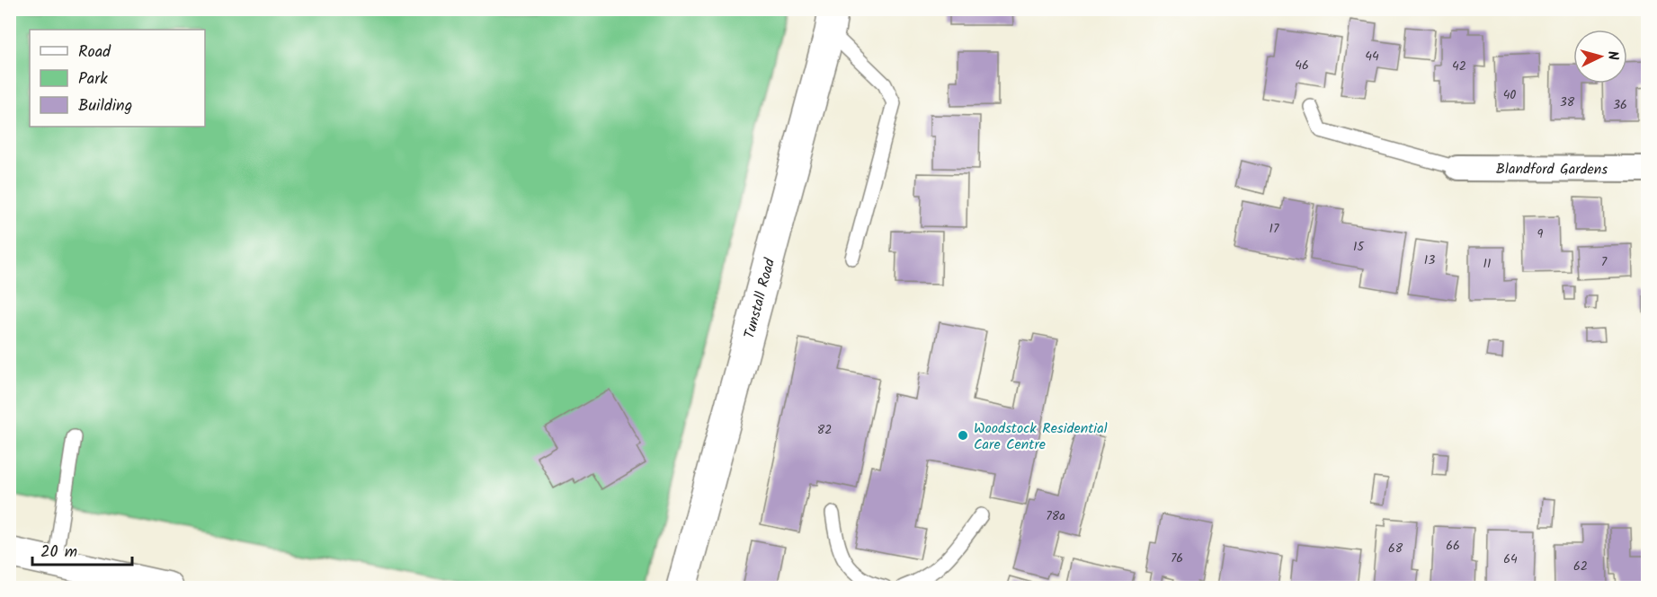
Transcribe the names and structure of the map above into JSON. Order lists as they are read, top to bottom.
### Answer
{
  "streets": {
    "street": ["Blandford Gardens", "Tunstall Road"]
  },
  "places": ["Woodstock Residential Care Centre"],
  "house_numbers": [
    "44",
    "46",
    "42",
    "40",
    "38",
    "36",
    "17",
    "9",
    "15",
    "13",
    "7",
    "11",
    "82",
    "78a",
    "66",
    "68",
    "76",
    "64",
    "62"
  ],
  "legend": ["Road", "Park", "Building"],
  "scale_bar": "20 m",
  "north": "right"
}
